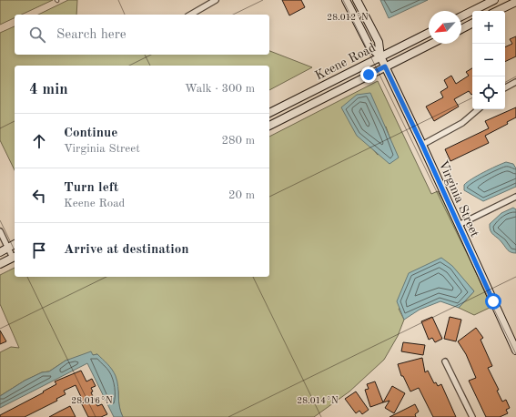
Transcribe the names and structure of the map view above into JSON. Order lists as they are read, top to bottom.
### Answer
{
  "streets": {
    "main road": ["Keene Road", "Virginia Street"]
  },
  "crossings": [
    ["Keene Road", "Virginia Street"]
  ],
  "north": "bottom left",
  "page": {
    "map_buttons": ["+", "−"],
    "search": "Search here",
    "heading": ["4 min", "Walk · 300 m"],
    "list": [
      ["Continue", "Virginia Street", "280 m"],
      ["Turn left", "Keene Road", "20 m"],
      "Arrive at destination"
    ]
  },
  "coordinates": ["28.012°N", "28.016°N", "28.014°N"]
}
